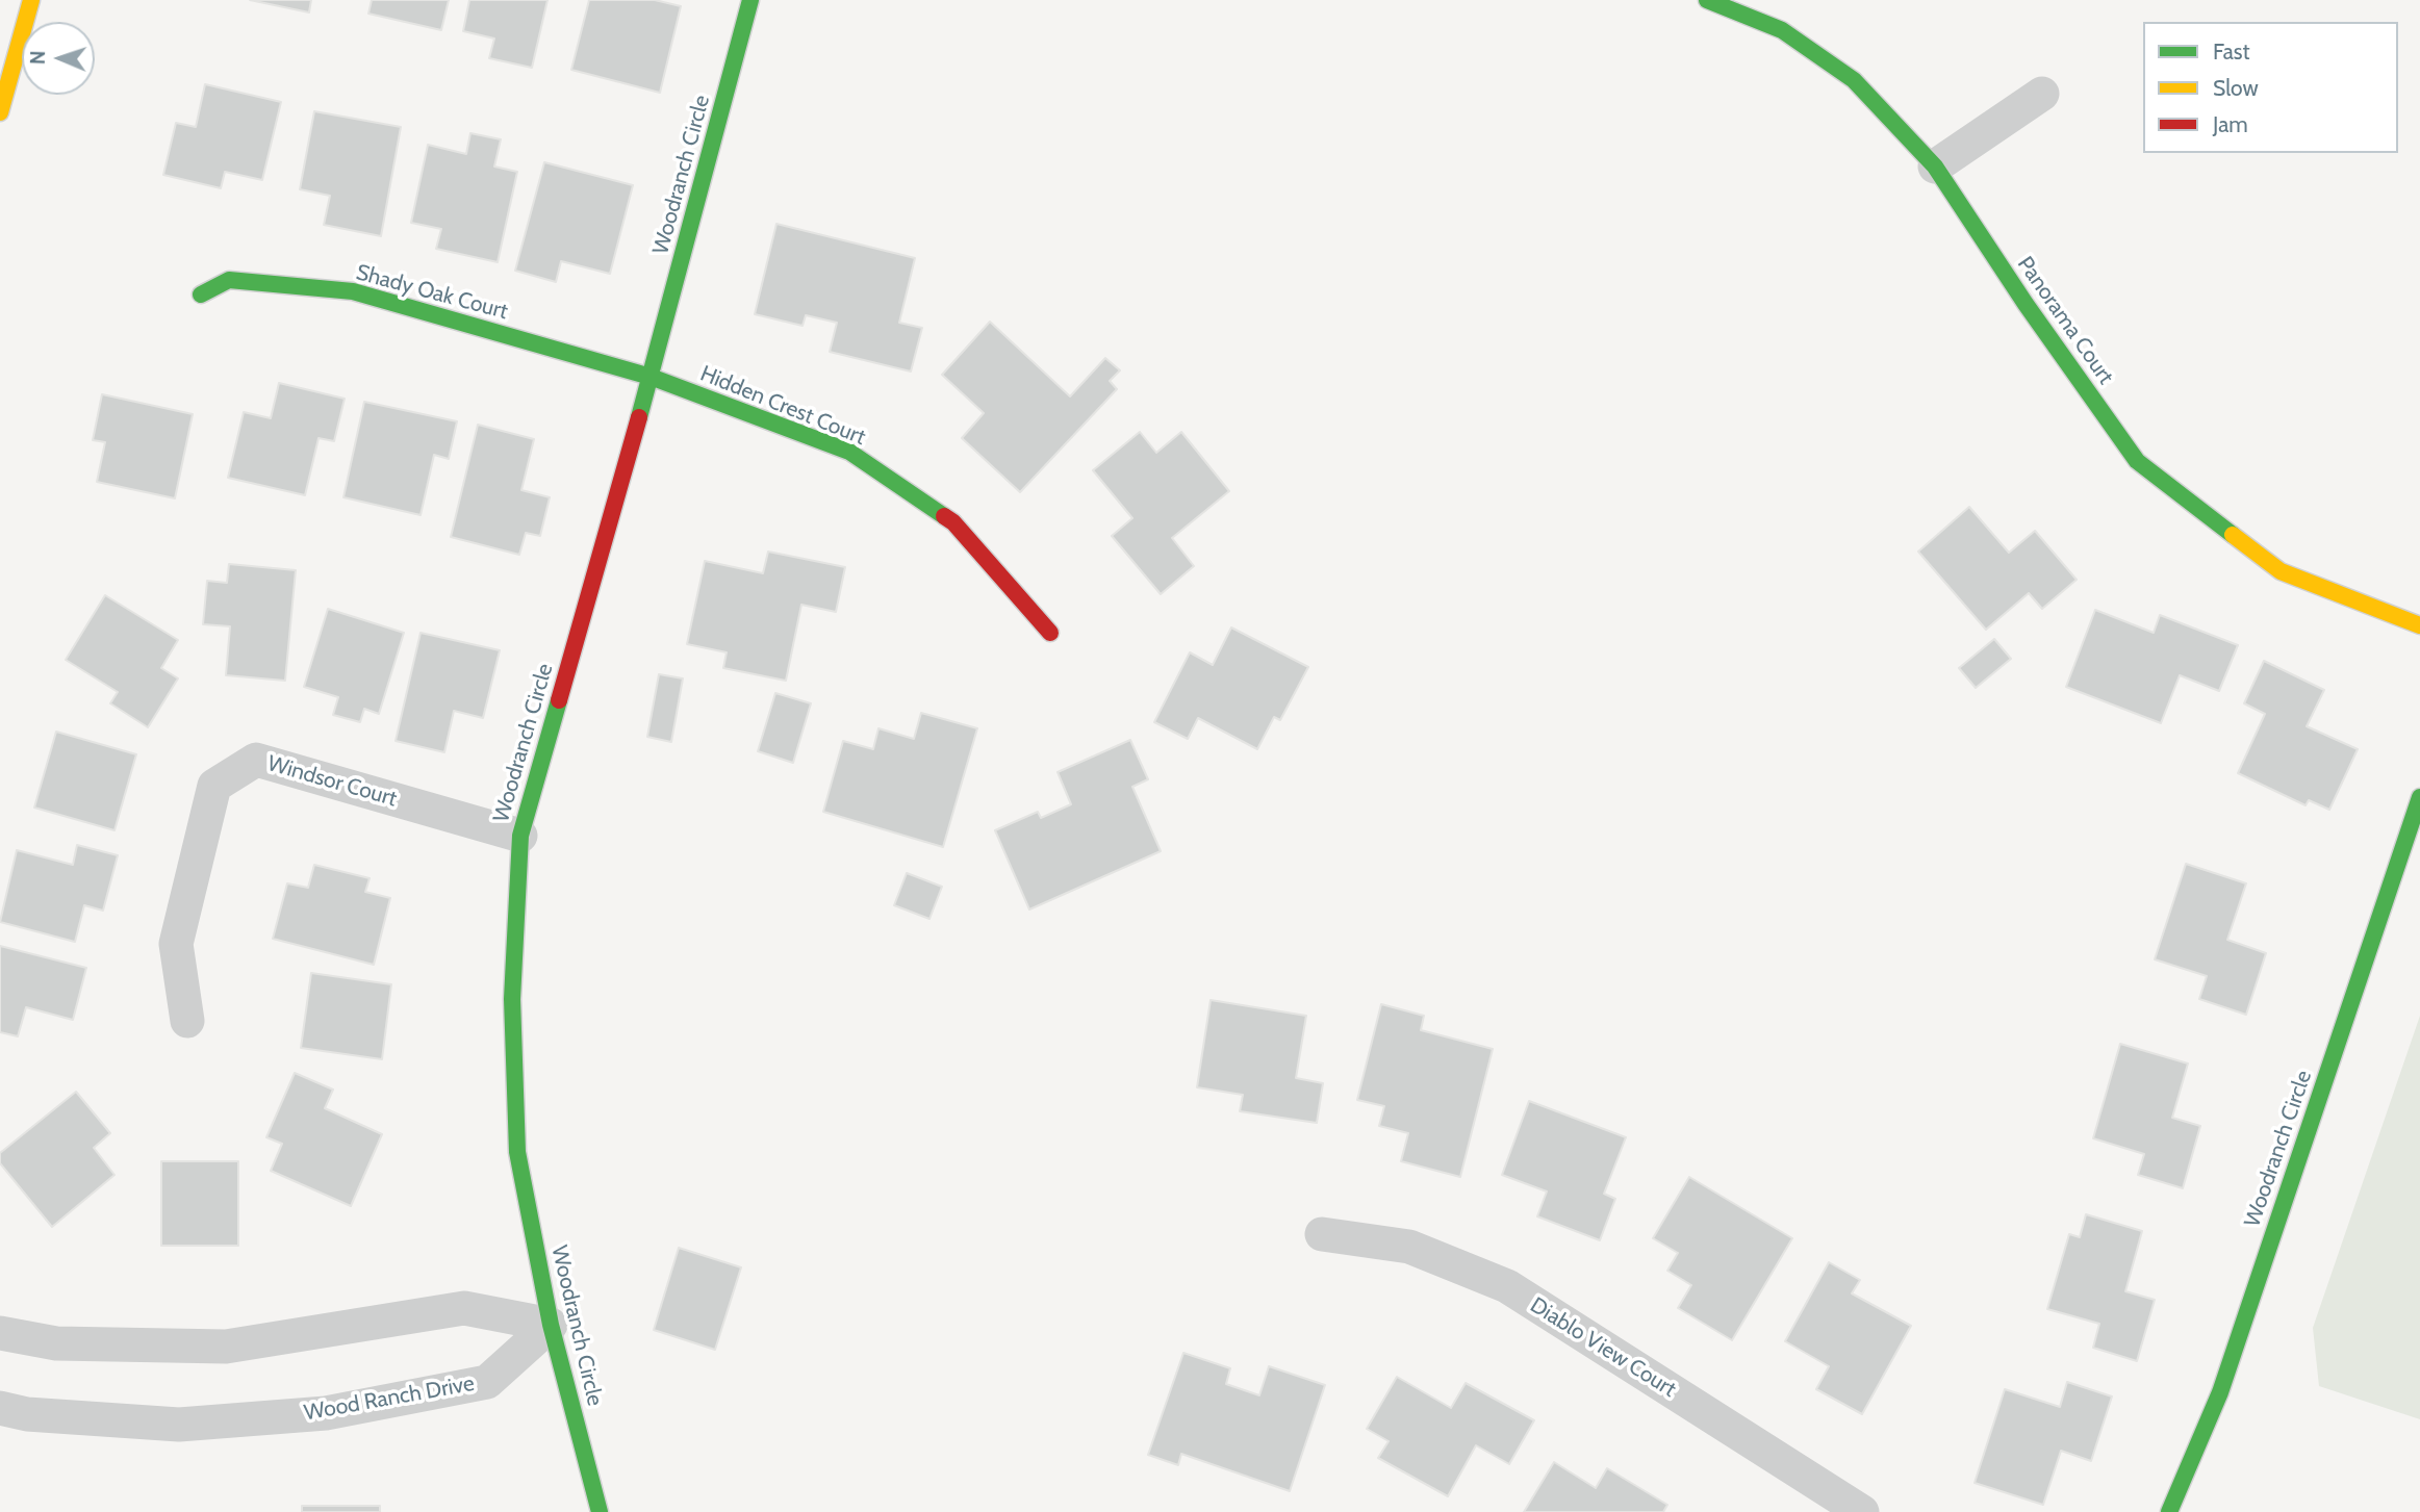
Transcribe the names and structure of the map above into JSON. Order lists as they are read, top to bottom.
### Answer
{
  "streets": {
    "street": [
      "Woodranch Circle",
      "Shady Oak Court",
      "Panorama Court",
      "Hidden Crest Court",
      "Windsor Court",
      "Diablo View Court",
      "Wood Ranch Drive"
    ]
  },
  "crossings": [
    ["Woodranch Circle", "Shady Oak Court"],
    ["Woodranch Circle", "Hidden Crest Court"],
    ["Woodranch Circle", "Windsor Court"],
    ["Woodranch Circle", "Wood Ranch Drive"],
    ["Shady Oak Court", "Hidden Crest Court"]
  ],
  "legend": ["Fast", "Slow", "Jam"],
  "north": "left"
}
